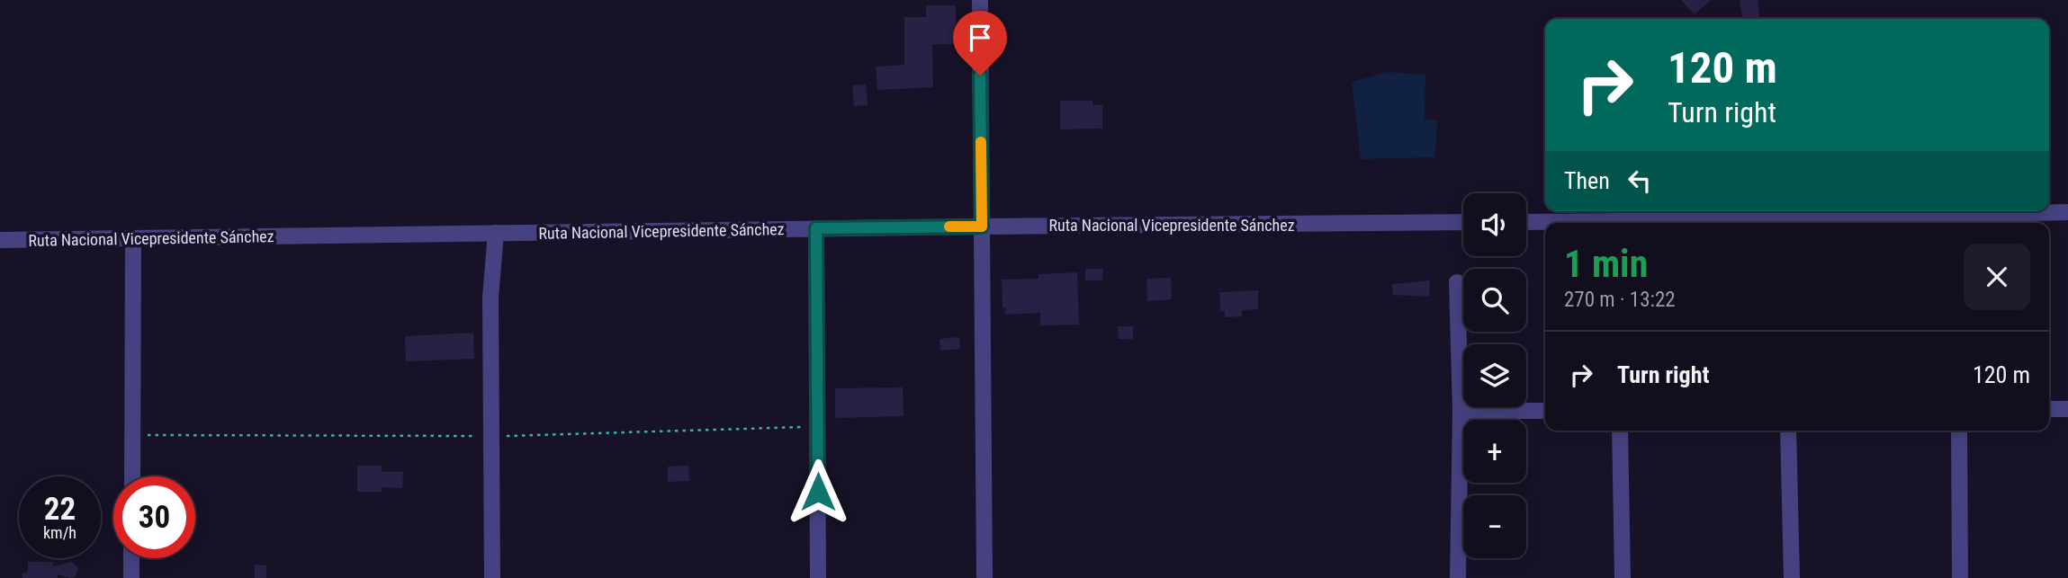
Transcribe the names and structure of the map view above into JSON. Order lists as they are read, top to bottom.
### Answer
{
  "streets": {
    "street": ["Ruta Nacional Vicepresidente Sánchez"]
  },
  "page": {
    "turn": ["120 m", "Turn right"],
    "then": "Then",
    "map_buttons": ["+", "−"],
    "heading": ["1 min", "270 m · 13:22"],
    "list": [
      {
        "name": "Turn right",
        "value": "120 m"
      }
    ],
    "speed": "22 km/h",
    "limit": "30"
  }
}
